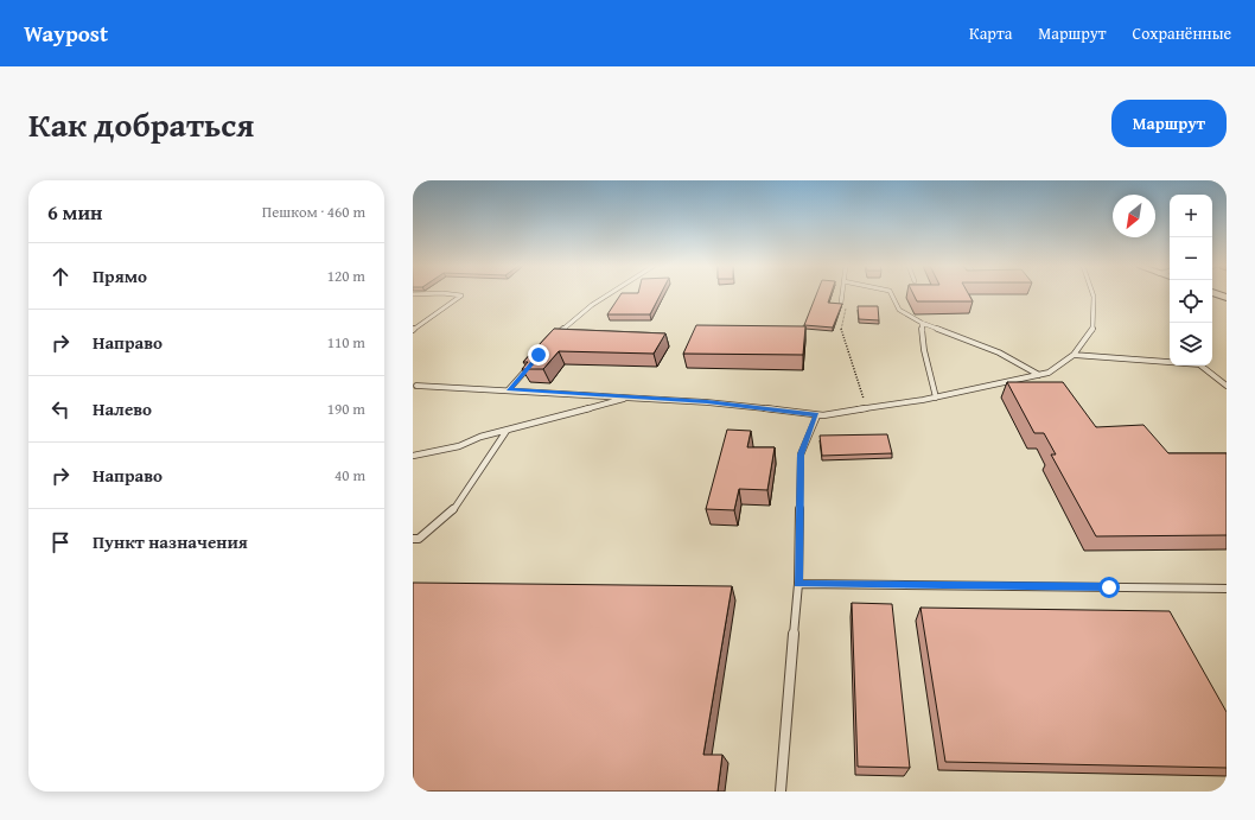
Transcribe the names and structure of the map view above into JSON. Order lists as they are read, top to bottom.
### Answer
{
  "north": "bottom left",
  "page": {
    "header": "Waypost",
    "nav": ["Карта", "Маршрут", "Сохранённые"],
    "title": "Как добраться",
    "buttons": "Маршрут",
    "heading": ["6 мин", "Пешком · 460 m"],
    "map_buttons": ["+", "−"],
    "list": [
      ["Прямо", "120 m"],
      ["Направо", "110 m"],
      ["Налево", "190 m"],
      ["Направо", "40 m"],
      "Пункт назначения"
    ]
  }
}
